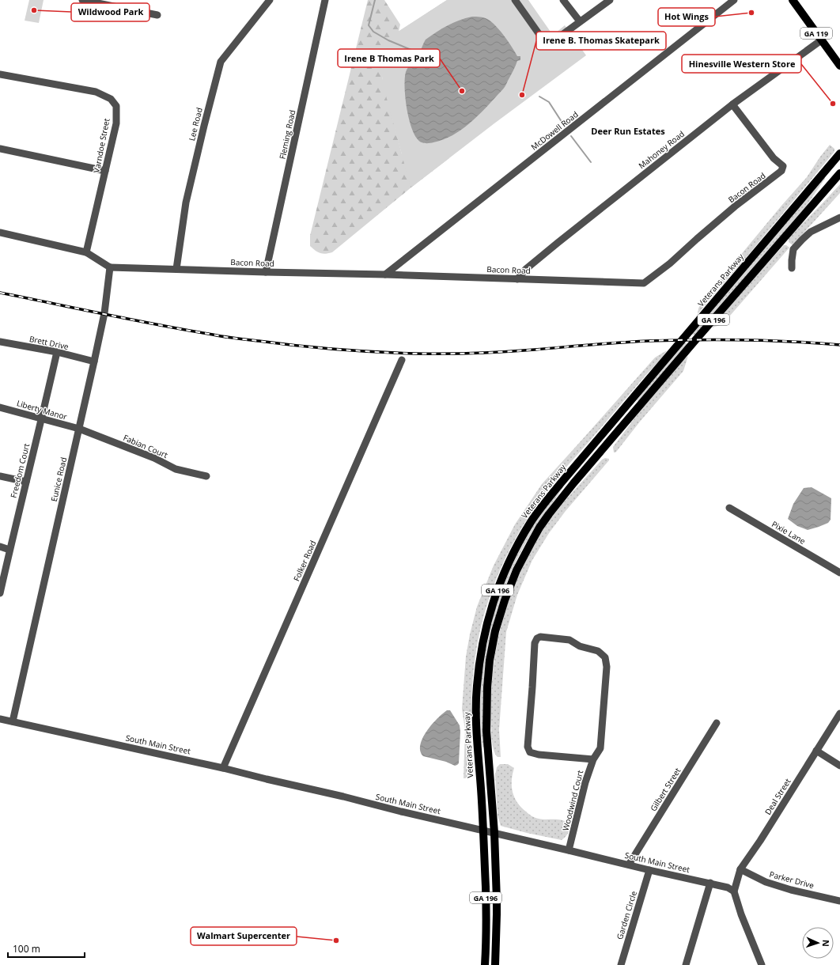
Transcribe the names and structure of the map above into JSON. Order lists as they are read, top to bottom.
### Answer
{
  "streets": {
    "main road": ["GA 119", "Veterans Parkway", "GA 196"],
    "street": [
      "Lee Road",
      "McDowell Road",
      "Fleming Road",
      "Varndoe Street",
      "Mahoney Road",
      "Bacon Road",
      "Brett Drive",
      "Liberty Manor",
      "Fabian Court",
      "Freedom Court",
      "Eunice Road",
      "Pixie Lane",
      "Folker Road",
      "South Main Street",
      "Gilbert Street",
      "Deal Street",
      "Woodwind Court",
      "Parker Drive",
      "Garden Circle"
    ]
  },
  "crossings": [
    ["GA 119", "Mahoney Road"],
    ["Lee Road", "Bacon Road"],
    ["McDowell Road", "Bacon Road"],
    ["Fleming Road", "Bacon Road"],
    ["Mahoney Road", "Bacon Road"],
    ["Bacon Road", "Eunice Road"],
    ["Veterans Parkway", "South Main Street"],
    ["GA 196", "South Main Street"],
    ["Brett Drive", "Freedom Court"],
    ["Brett Drive", "Eunice Road"],
    ["Liberty Manor", "Fabian Court"],
    ["Liberty Manor", "Freedom Court"],
    ["Liberty Manor", "Eunice Road"],
    ["Fabian Court", "Eunice Road"],
    ["Eunice Road", "South Main Street"],
    ["Folker Road", "South Main Street"],
    ["South Main Street", "Gilbert Street"],
    ["South Main Street", "Deal Street"],
    ["South Main Street", "Woodwind Court"],
    ["South Main Street", "Garden Circle"],
    ["Deal Street", "Parker Drive"]
  ],
  "districts": ["Deer Run Estates"],
  "places": [
    "Wildwood Park",
    "Hot Wings",
    "Irene B Thomas Park",
    "Irene B. Thomas Skatepark",
    "Hinesville Western Store",
    "Walmart Supercenter"
  ],
  "scale_bar": "100 m",
  "north": "right"
}
